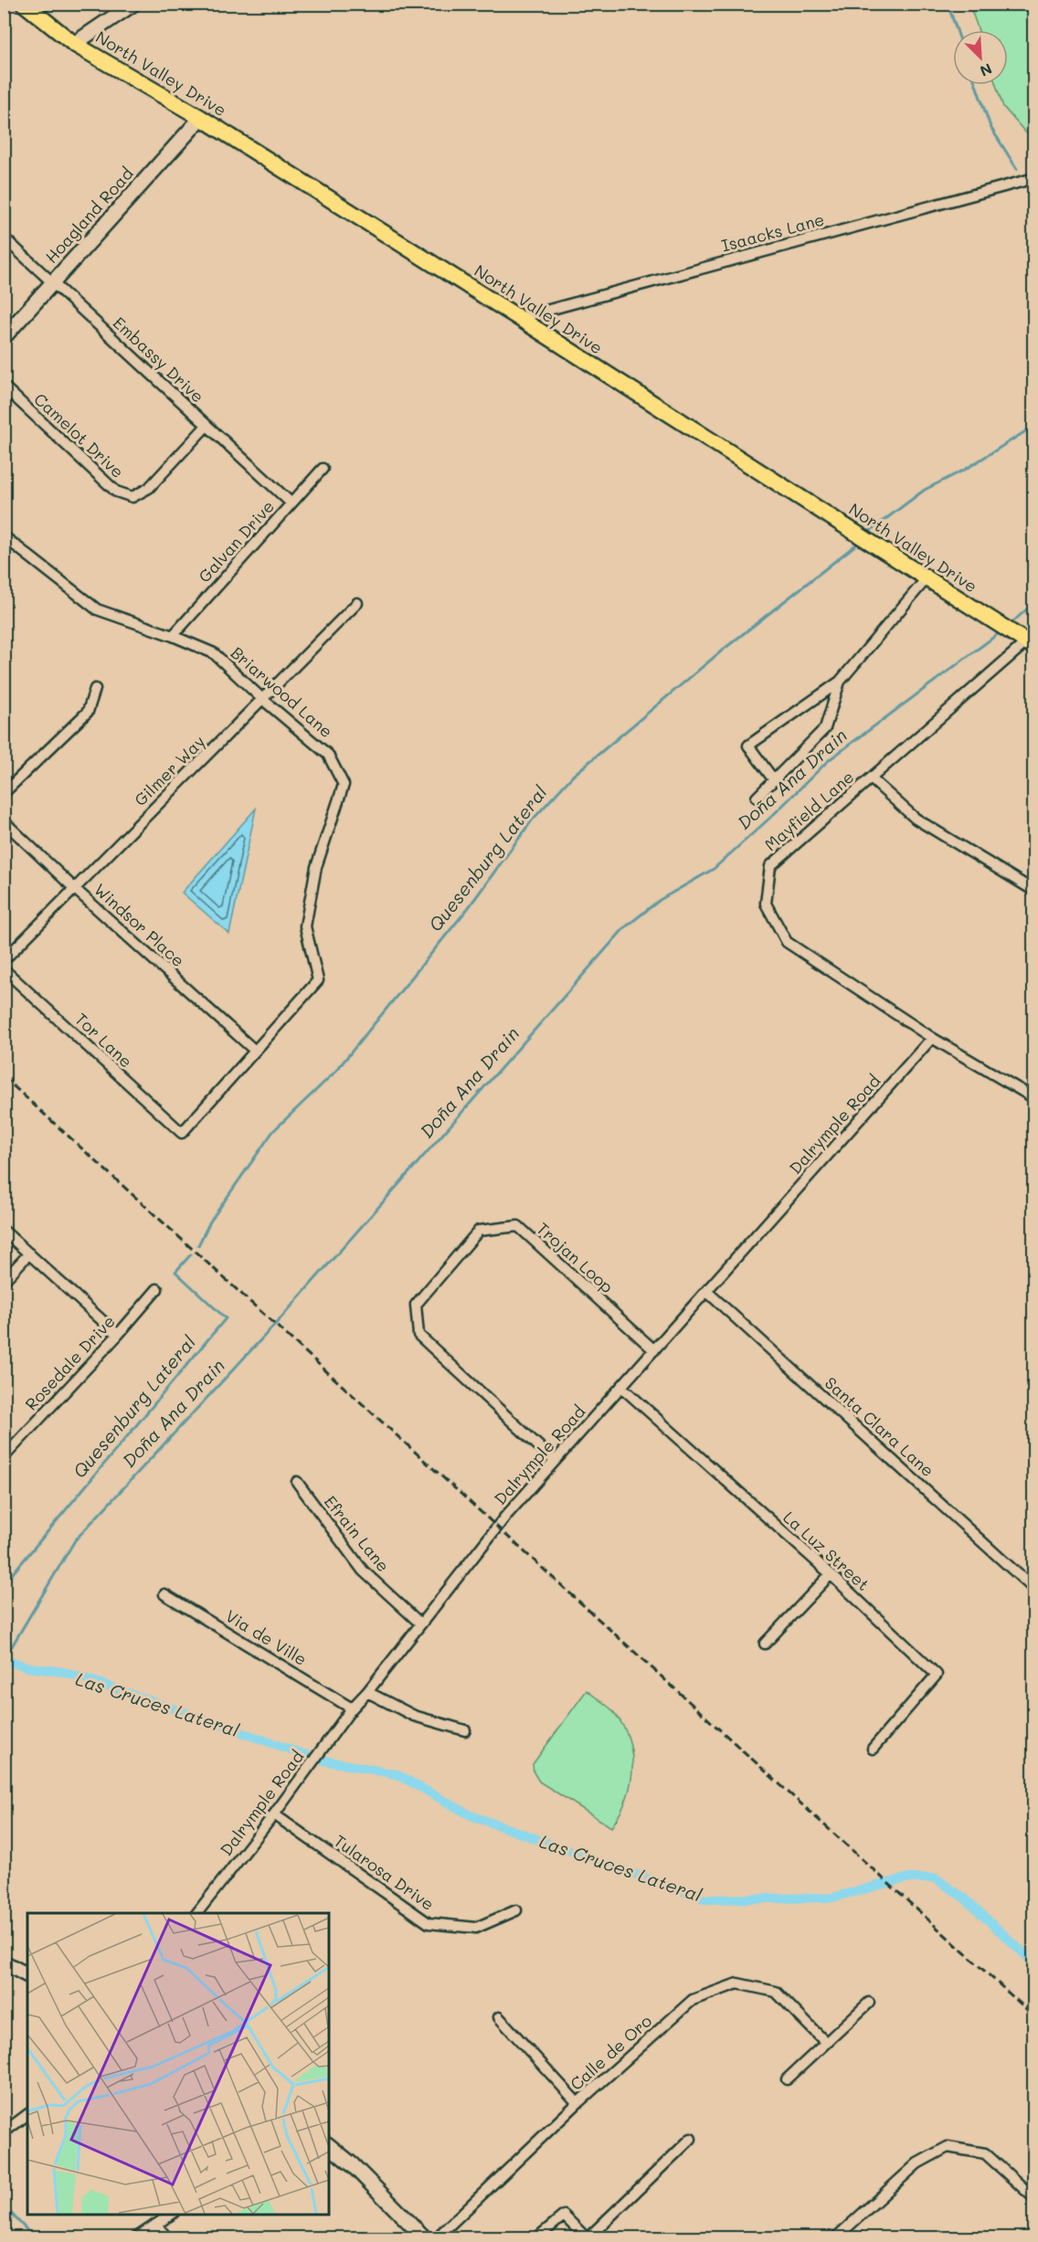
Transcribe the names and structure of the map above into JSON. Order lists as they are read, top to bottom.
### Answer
{
  "streets": {
    "main road": ["North Valley Drive"],
    "street": [
      "Hoagland Road",
      "Isaacks Lane",
      "Embassy Drive",
      "Camelot Drive",
      "Galvan Drive",
      "Briarwood Lane",
      "Gilmer Way",
      "Mayfield Lane",
      "Windsor Place",
      "Tor Lane",
      "Dalrymple Road",
      "Trojan Loop",
      "Rosedale Drive",
      "Santa Clara Lane",
      "Efrain Lane",
      "La Luz Street",
      "Via de Ville",
      "Tularosa Drive",
      "Calle de Oro"
    ]
  },
  "crossings": [
    ["North Valley Drive", "Hoagland Road"],
    ["North Valley Drive", "Isaacks Lane"],
    ["North Valley Drive", "Mayfield Lane"],
    ["Hoagland Road", "Embassy Drive"],
    ["Embassy Drive", "Camelot Drive"],
    ["Embassy Drive", "Galvan Drive"],
    ["Galvan Drive", "Briarwood Lane"],
    ["Briarwood Lane", "Gilmer Way"],
    ["Briarwood Lane", "Windsor Place"],
    ["Briarwood Lane", "Tor Lane"],
    ["Gilmer Way", "Windsor Place"],
    ["Mayfield Lane", "Dalrymple Road"],
    ["Dalrymple Road", "Trojan Loop"],
    ["Dalrymple Road", "Santa Clara Lane"],
    ["Dalrymple Road", "Efrain Lane"],
    ["Dalrymple Road", "La Luz Street"],
    ["Dalrymple Road", "Via de Ville"],
    ["Dalrymple Road", "Tularosa Drive"]
  ],
  "water": ["Doña Ana Drain", "Quesenburg Lateral", "Las Cruces Lateral"],
  "north": "bottom right"
}
